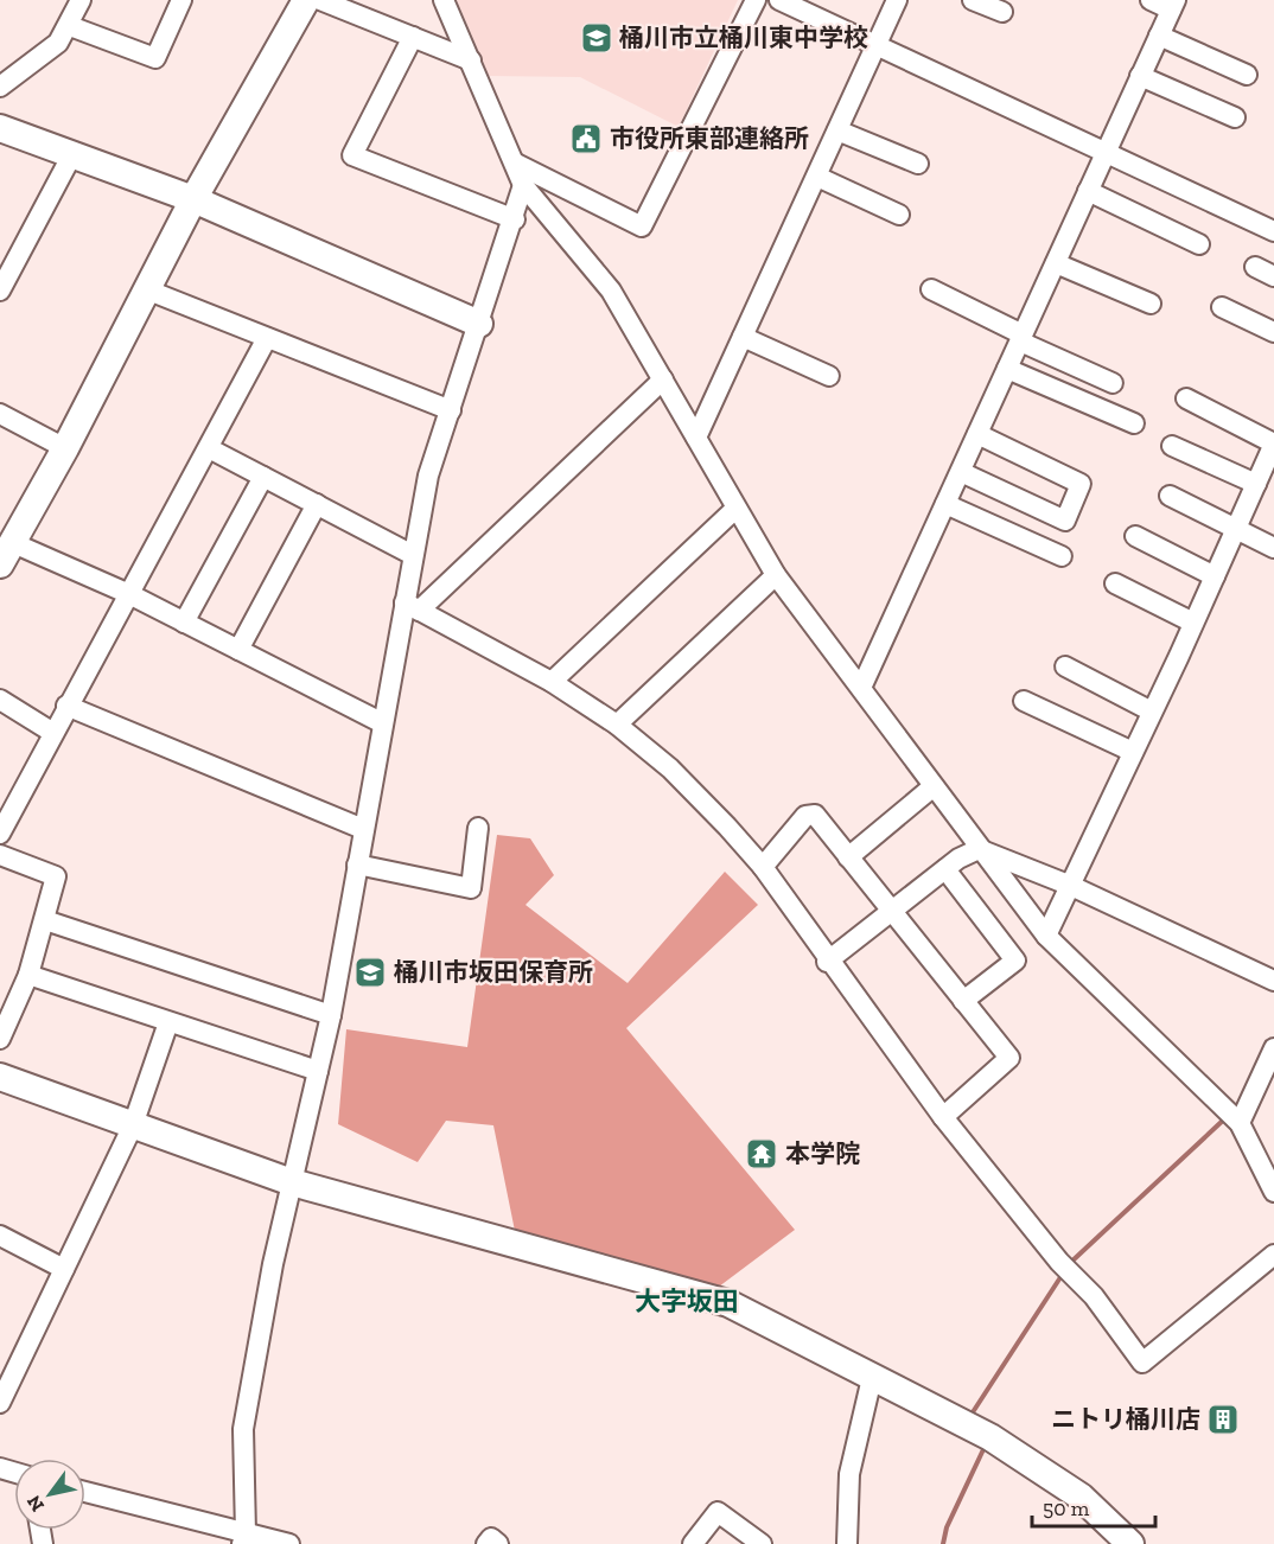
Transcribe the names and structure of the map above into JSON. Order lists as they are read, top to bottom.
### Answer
{
  "districts": ["大字坂田"],
  "places": {
    "school or university": ["桶川市立桶川東中学校", "桶川市坂田保育所"],
    "public building": ["市役所東部連絡所"],
    "temple": ["本学院"],
    "building": ["ニトリ桶川店"]
  },
  "scale_bar": "50 m",
  "north": "bottom left"
}
